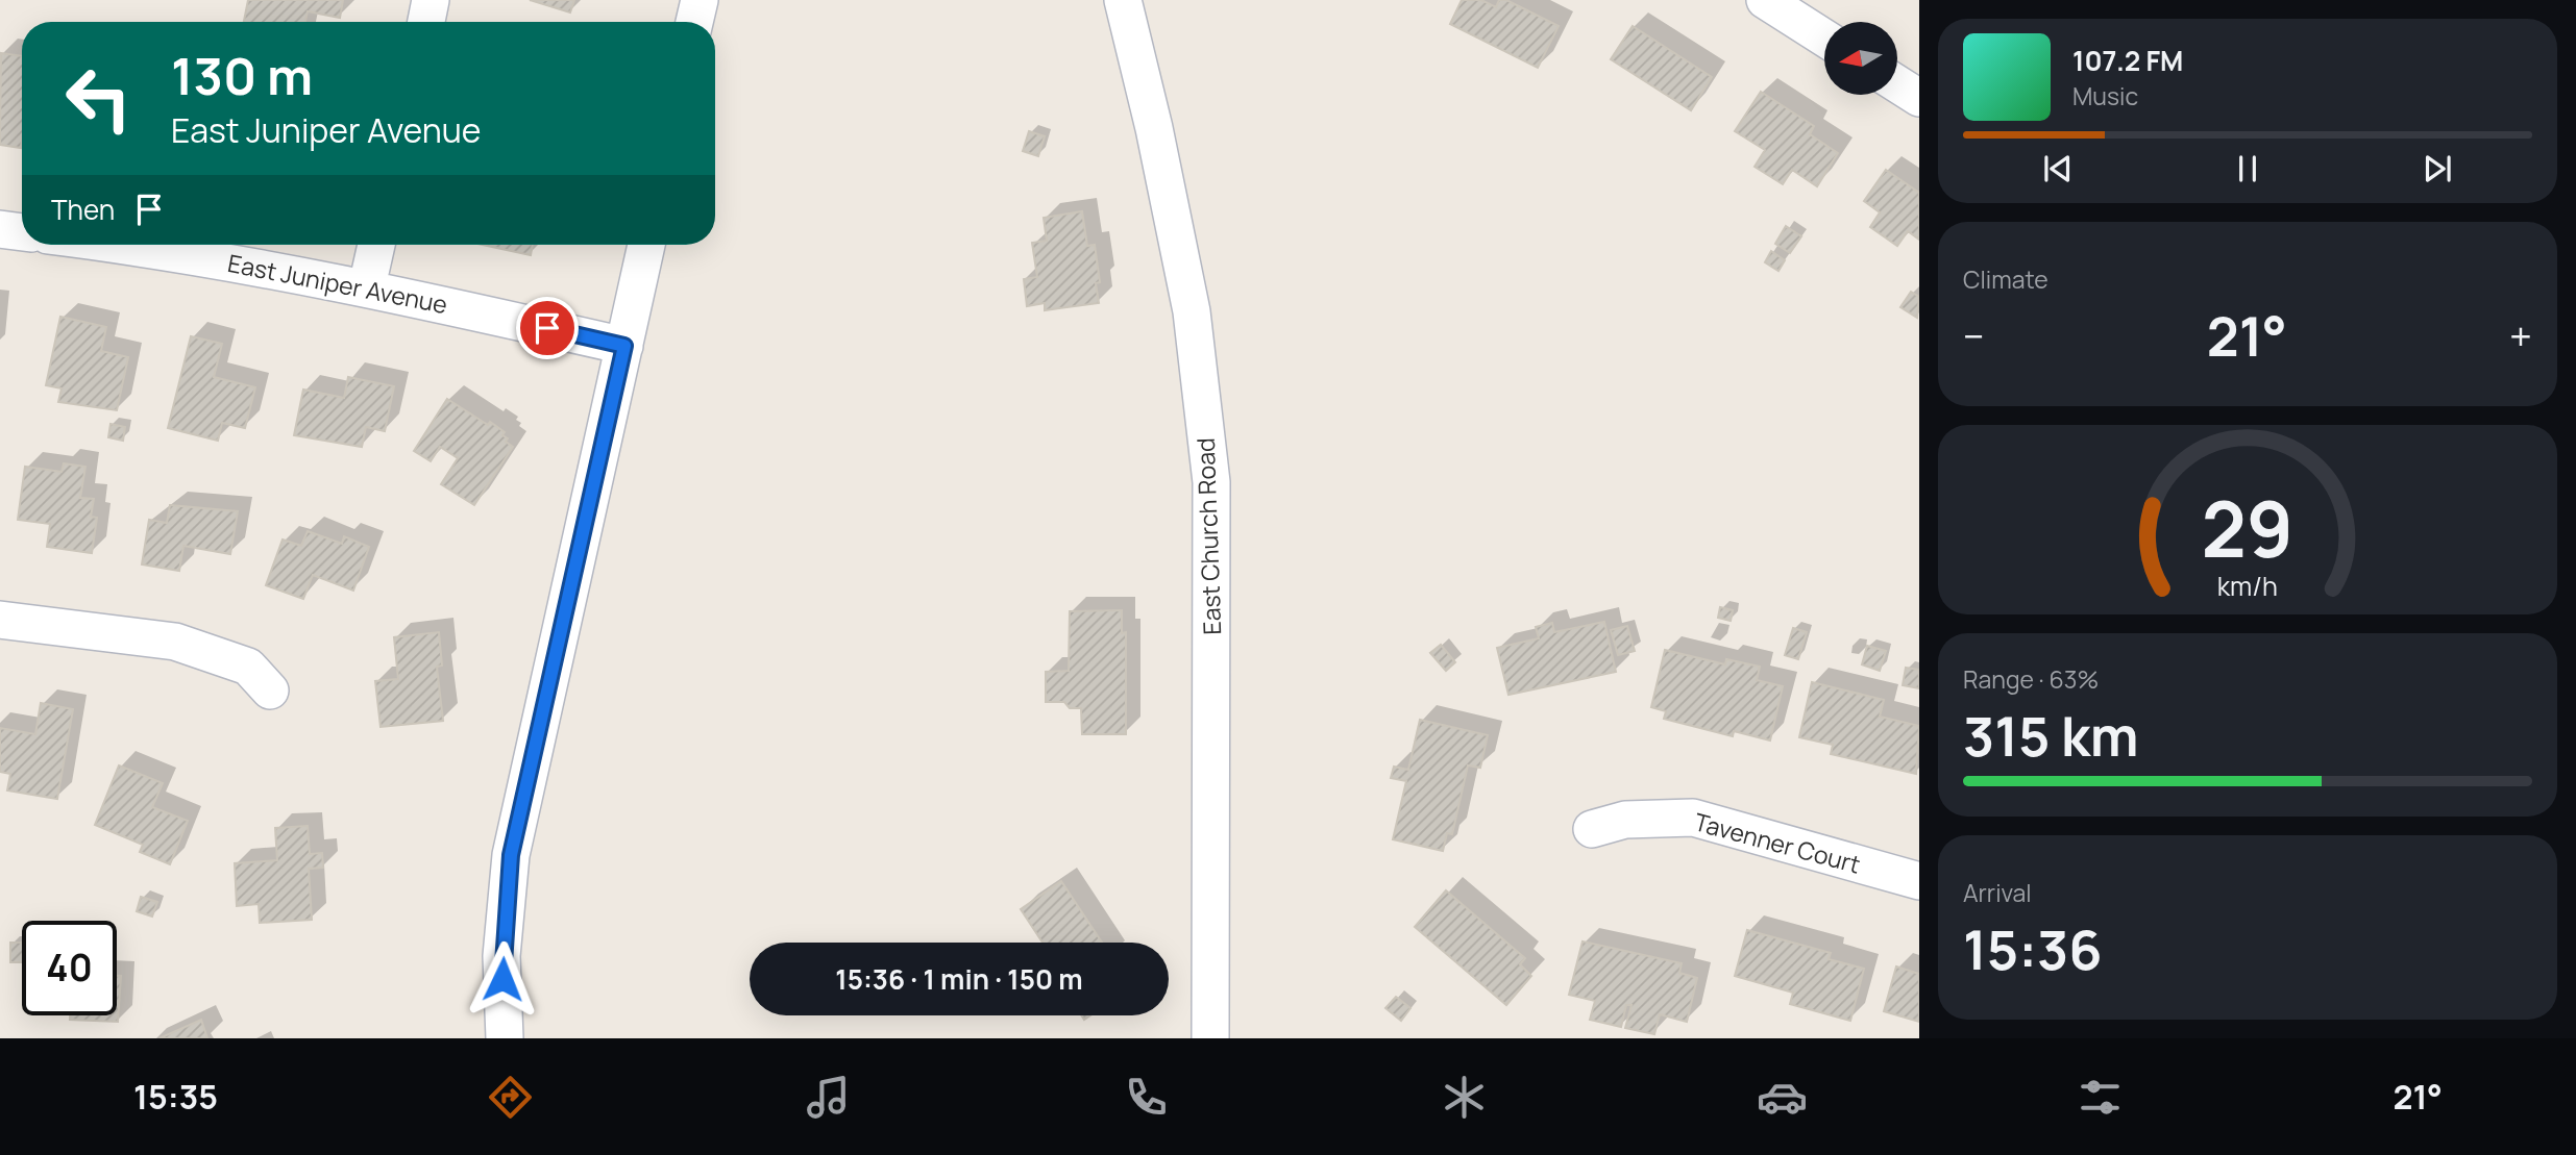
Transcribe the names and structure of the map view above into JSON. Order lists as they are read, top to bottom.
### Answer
{
  "streets": {
    "street": ["East Juniper Avenue", "East Church Road", "Tavenner Court"]
  },
  "north": "left",
  "page": {
    "turn": ["130 m", "East Juniper Avenue"],
    "song": ["107.2 FM", "Music"],
    "then": "Then",
    "tile": [
      "Climate",
      ["Range · 63%", "315 km"],
      ["Arrival", "15:36"]
    ],
    "heat": ["−", "21°", "+"],
    "limit": "40",
    "trip": "15:36 · 1 min · 150 m",
    "tabs": ["15:35", "21°"],
    "gauge": ["29", "km/h"]
  }
}
